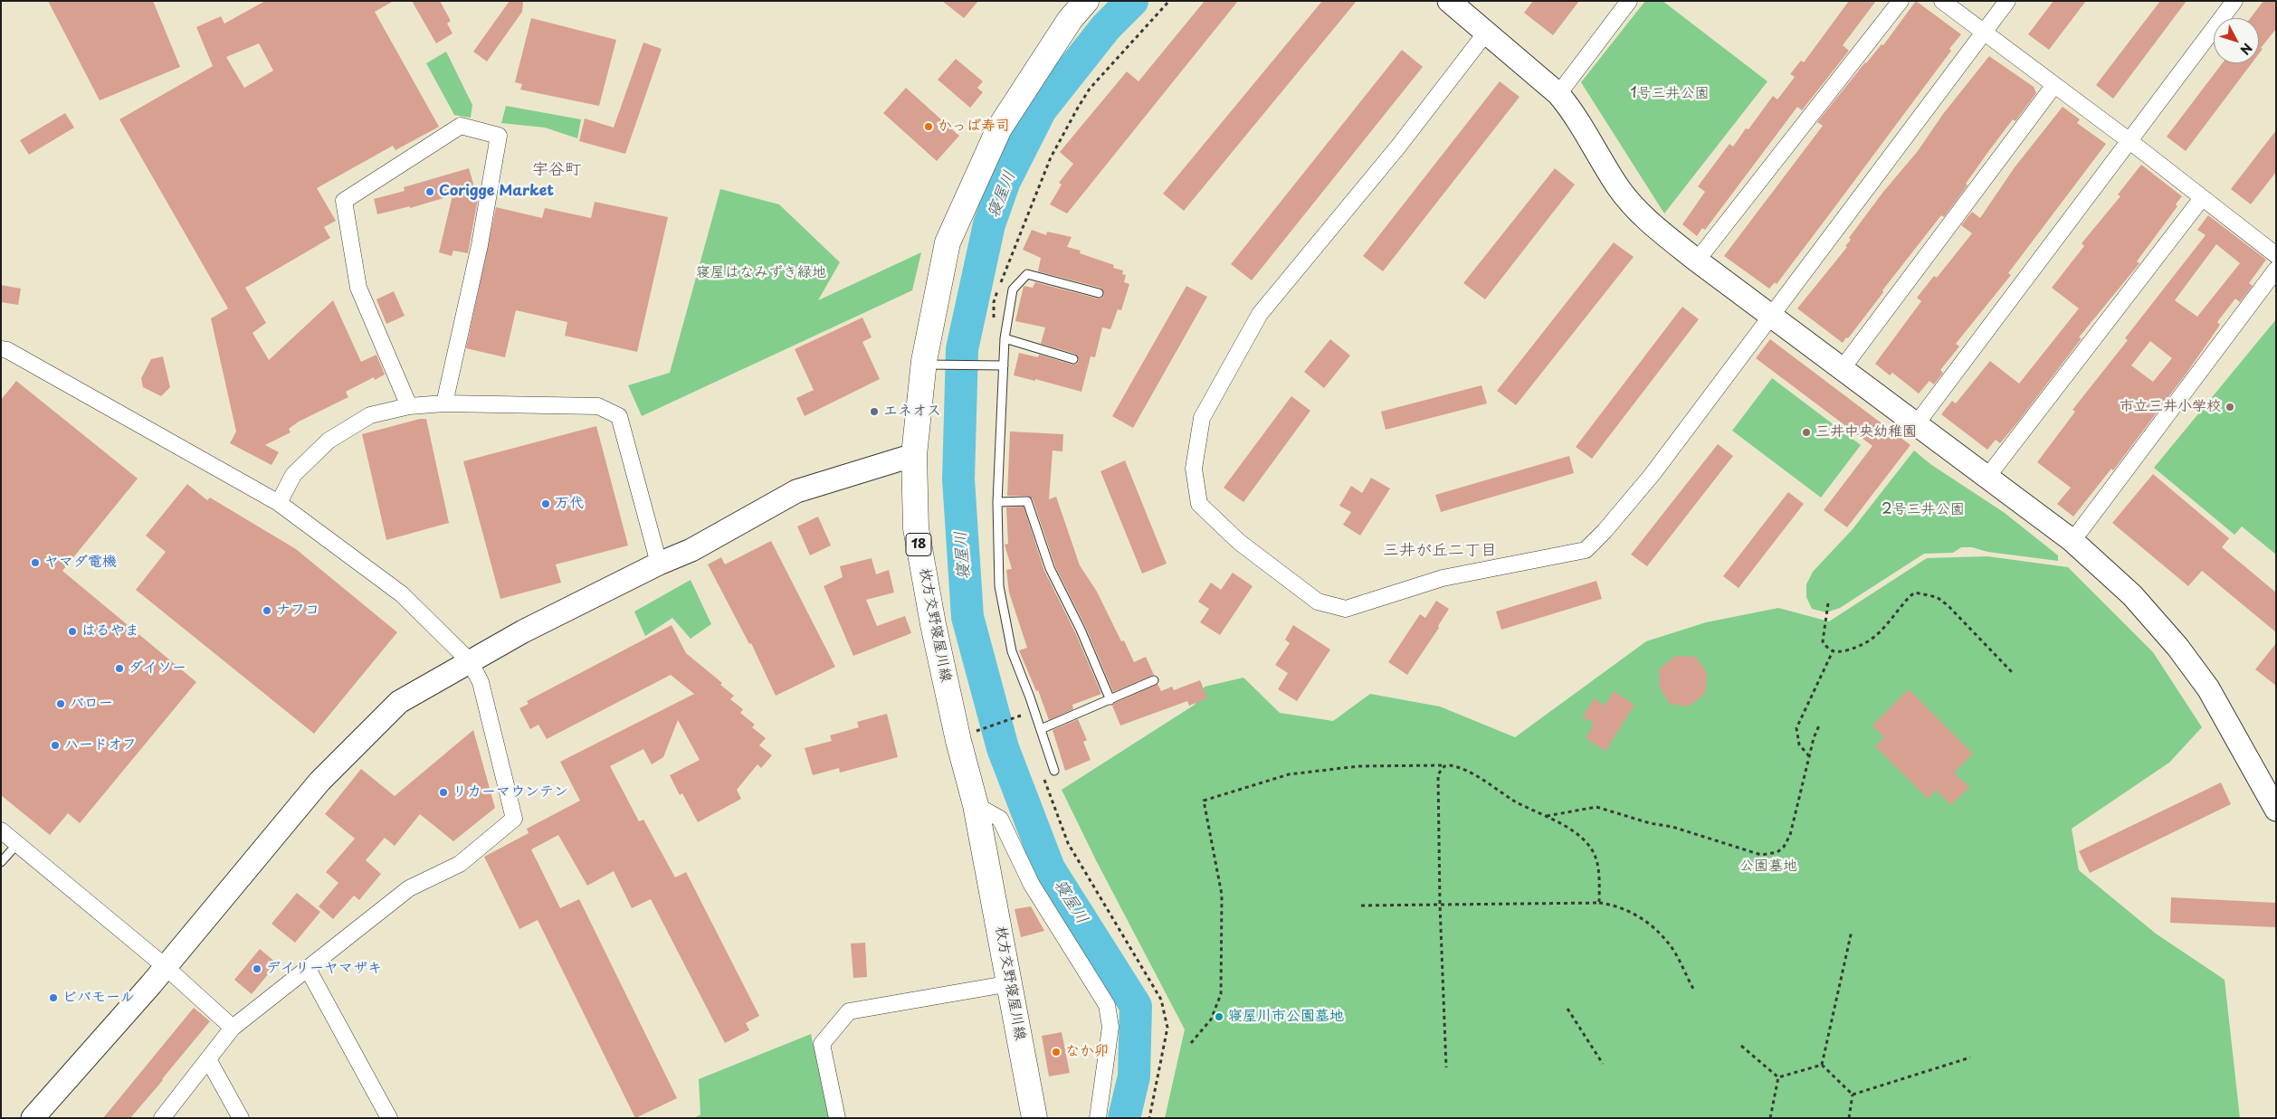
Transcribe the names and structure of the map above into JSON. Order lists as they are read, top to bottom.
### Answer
{
  "streets": {
    "main road": ["18", "枚方交野寝屋川線"]
  },
  "districts": ["宇谷町", "三井が丘二丁目"],
  "water": ["寝屋川"],
  "parks": [
    "1号三井公園",
    "寝屋はなみずき緑地",
    "2号三井公園",
    "公園墓地"
  ],
  "places": [
    "かっぱ寿司",
    "Corigge Market",
    "市立三井小学校",
    "エネオス",
    "三井中央幼稚園",
    "万代",
    "ヤマダ電機",
    "ナフコ",
    "はるやま",
    "ダイソー",
    "バロー",
    "ハードオフ",
    "リカーマウンテン",
    "デイリーヤマザキ",
    "ビバモール",
    "寝屋川市公園墓地",
    "なか卯"
  ],
  "north": "bottom right"
}
